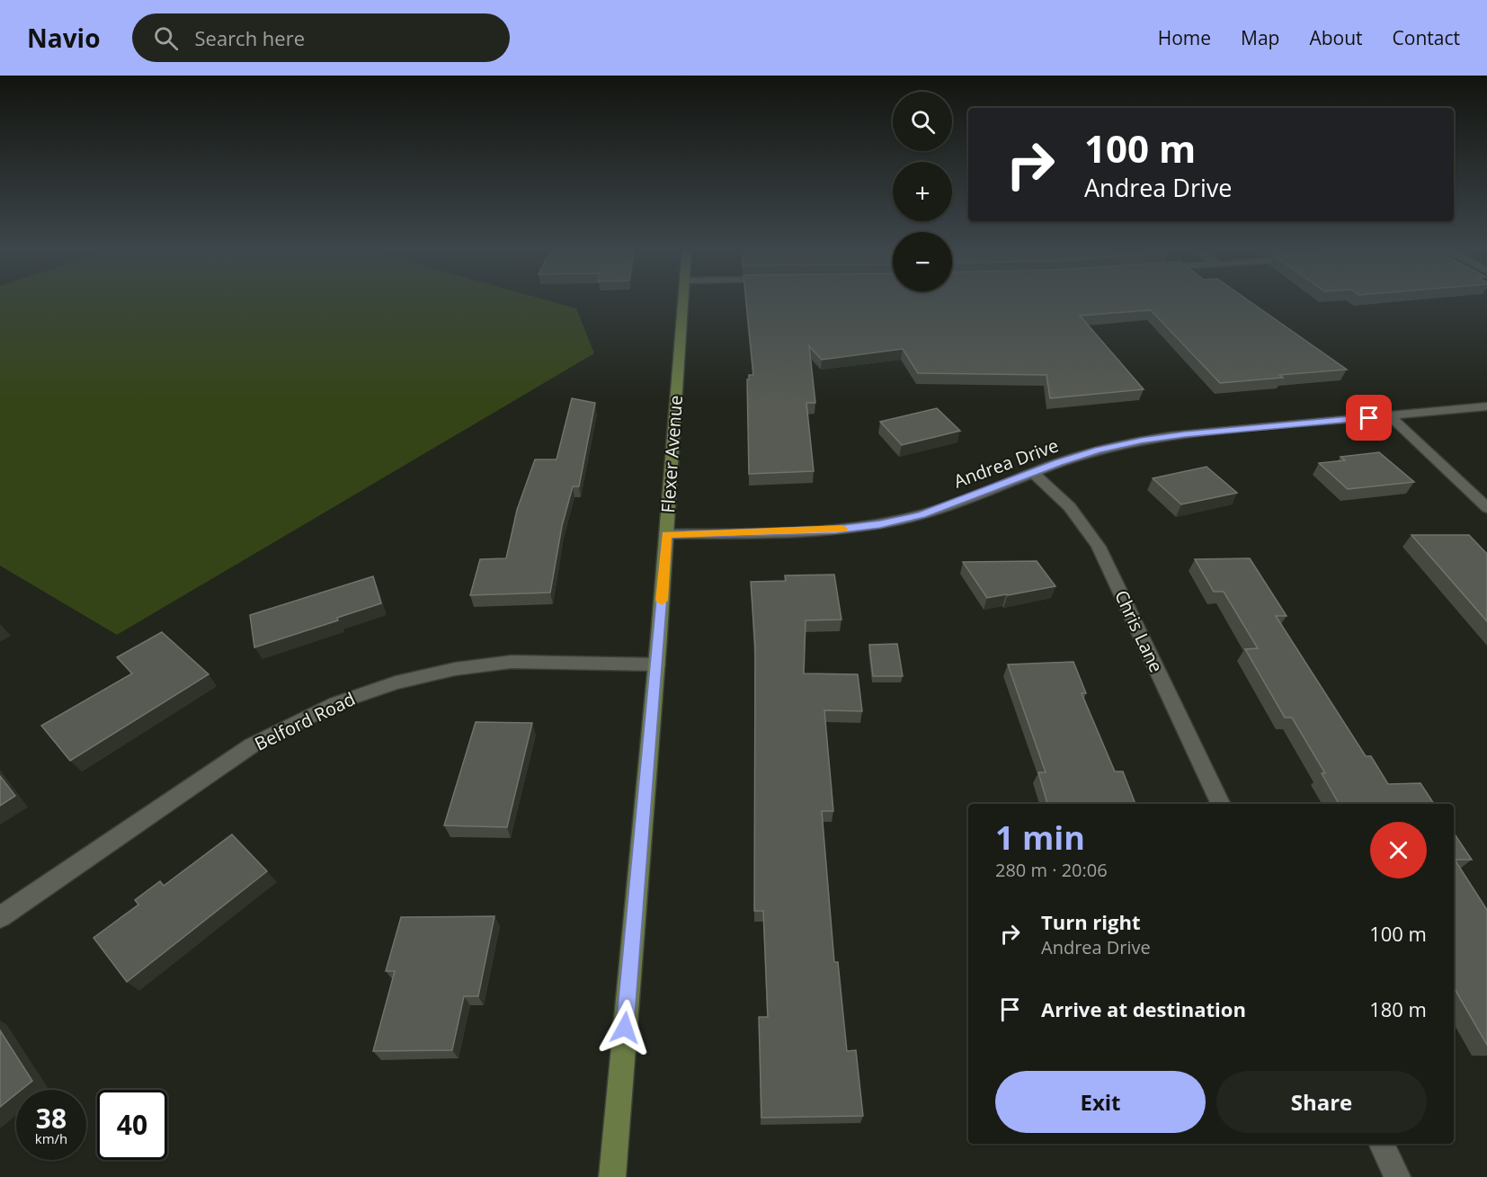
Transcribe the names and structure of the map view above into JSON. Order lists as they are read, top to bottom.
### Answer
{
  "streets": {
    "street": [
      "Flexer Avenue",
      "Andrea Drive",
      "Chris Lane",
      "Belford Road"
    ]
  },
  "crossings": [
    ["Flexer Avenue", "Andrea Drive"],
    ["Flexer Avenue", "Belford Road"],
    ["Andrea Drive", "Chris Lane"]
  ],
  "page": {
    "header": "Navio",
    "search": "Search here",
    "nav": [
      "Home",
      "Map",
      "About",
      "Contact"
    ],
    "map_buttons": ["+", "−"],
    "turn": ["100 m", "Andrea Drive"],
    "heading": ["1 min", "280 m · 20:06"],
    "list": [
      {
        "name": "Turn right",
        "note": "Andrea Drive",
        "value": "100 m"
      },
      {
        "name": "Arrive at destination",
        "value": "180 m"
      }
    ],
    "buttons": ["Exit", "Share"],
    "speed": "38 km/h",
    "limit": "40"
  }
}
